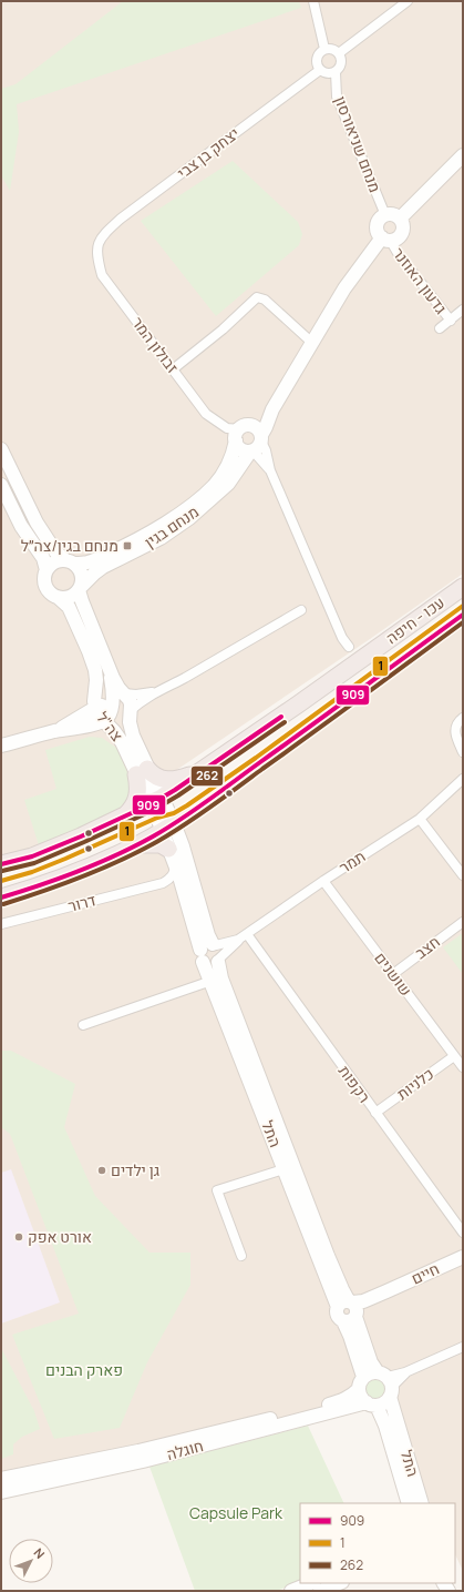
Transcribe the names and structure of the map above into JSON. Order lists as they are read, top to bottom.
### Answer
{
  "streets": {
    "highway": ["עכו - חיפה"],
    "street": [
      "מנחם שניאורסון",
      "יצחק בן צבי",
      "גדעון האוזנר",
      "זבולון המר",
      "מנחם בגין",
      "צה\"ל",
      "תמר",
      "דרור",
      "חצב",
      "שושנים",
      "רקפות",
      "כלניות",
      "התל",
      "חיים",
      "חוגלה"
    ]
  },
  "crossings": [
    ["מנחם שניאורסון", "יצחק בן צבי"],
    ["מנחם שניאורסון", "גדעון האוזנר"],
    ["מנחם שניאורסון", "מנחם בגין"],
    ["יצחק בן צבי", "זבולון המר"],
    ["גדעון האוזנר", "מנחם בגין"],
    ["זבולון המר", "מנחם בגין"],
    ["מנחם בגין", "צה\"ל"],
    ["עכו - חיפה", "צה\"ל"],
    ["עכו - חיפה", "התל"],
    ["צה\"ל", "התל"],
    ["תמר", "שושנים"],
    ["תמר", "רקפות"],
    ["תמר", "התל"],
    ["חצב", "שושנים"],
    ["שושנים", "כלניות"],
    ["רקפות", "כלניות"],
    ["התל", "חיים"],
    ["התל", "חוגלה"]
  ],
  "parks": ["פארק הבנים", "Capsule Park"],
  "places": {
    "transit": ["מנחם בגין/צה״ל"],
    "other": ["גן ילדים", "אורט אפק"]
  },
  "lines": ["transit line 1", "transit line 909", "transit line 262"],
  "legend": ["909", "1", "262"],
  "north": "top right"
}
